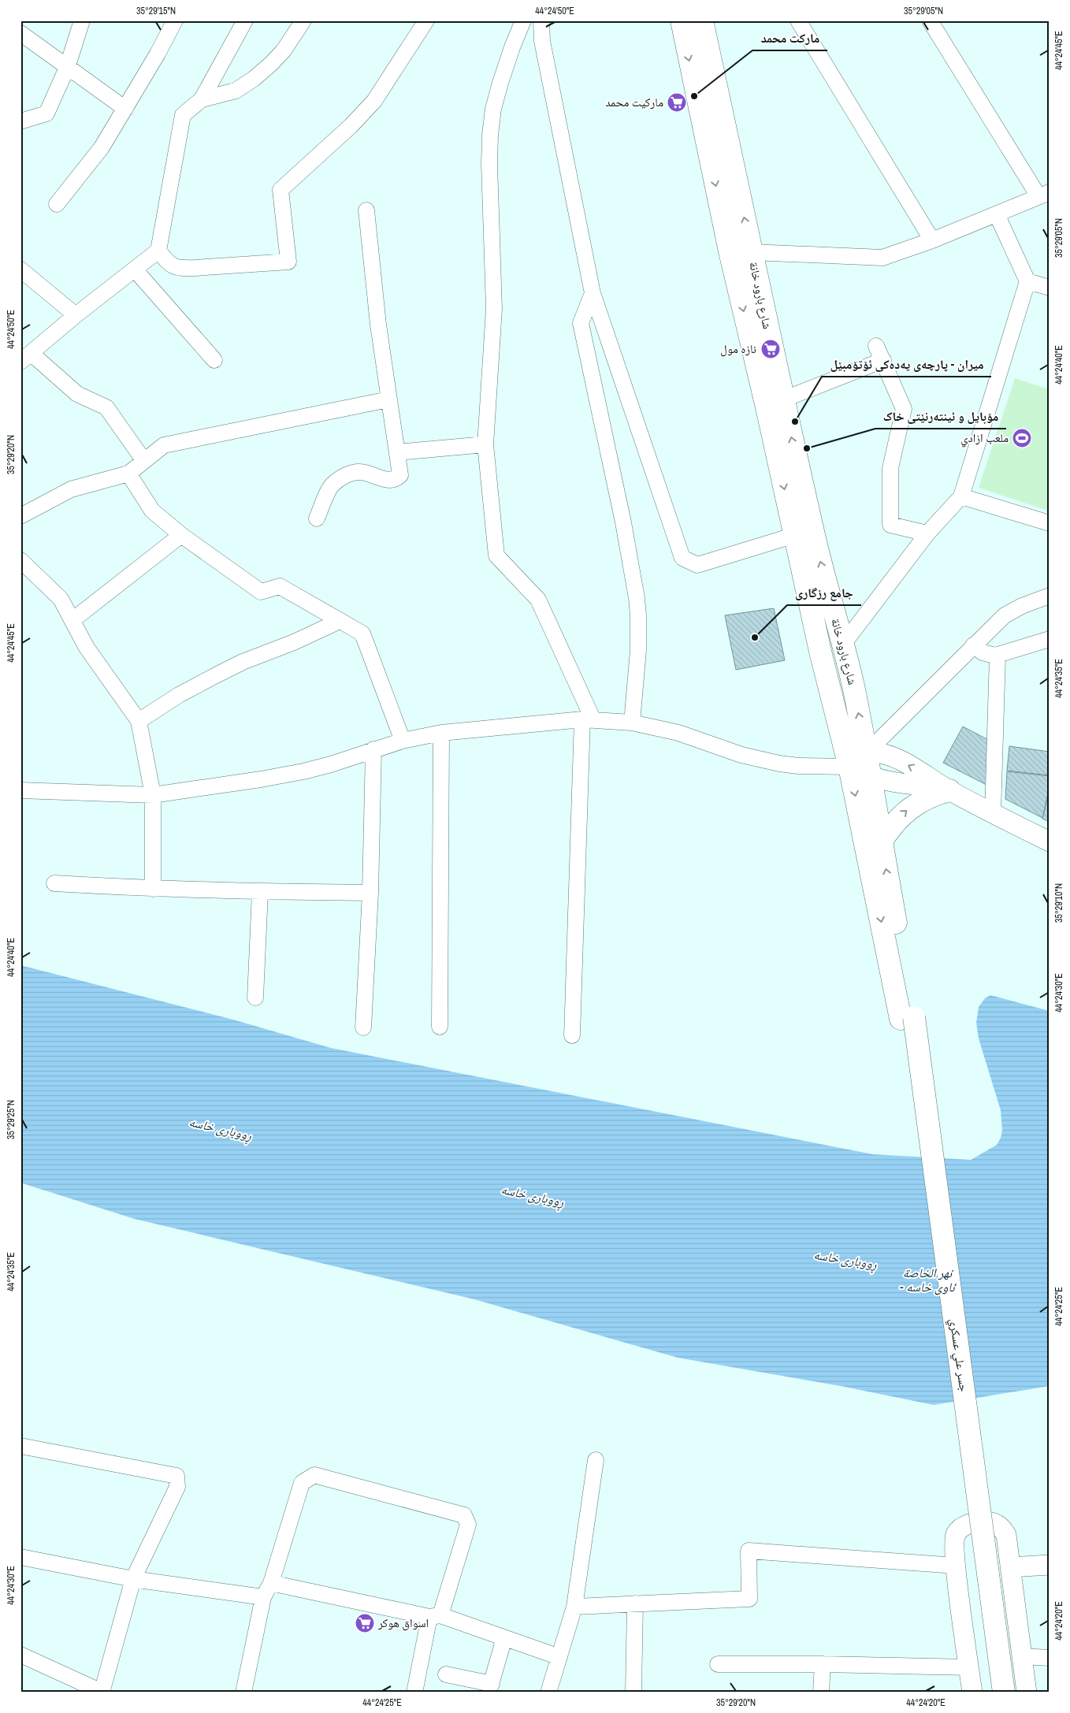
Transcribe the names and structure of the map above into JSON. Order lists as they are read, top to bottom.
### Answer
{
  "streets": {
    "main road": ["شارع بارود خانة", "جسر علي عسكري"]
  },
  "crossings": [
    ["شارع بارود خانة", "جسر علي عسكري"]
  ],
  "water": ["ڕووباری خاسە", "نهر الخاصة - ئاوی خاسە"],
  "places": {
    "other": [
      "ماركت محمد",
      "میران - پارچەی یەدەکی ئۆتۆمبێل",
      "مۆبایل و ئینتەرنێتی خاک",
      "جامع رزگاری"
    ],
    "supermarket": ["ماركيت محمد", "نازه مول", "اسواق هوكر"],
    "sports": ["ملعب ازادي"]
  },
  "coordinates": [
    "35°29'15\"N",
    "44°24'50\"E",
    "35°29'05\"N",
    "44°24'45\"E",
    "44°24'40\"E",
    "35°29'20\"N",
    "44°24'35\"E",
    "35°29'10\"N",
    "44°24'30\"E",
    "35°29'25\"N",
    "44°24'25\"E",
    "44°24'20\"E"
  ]
}
